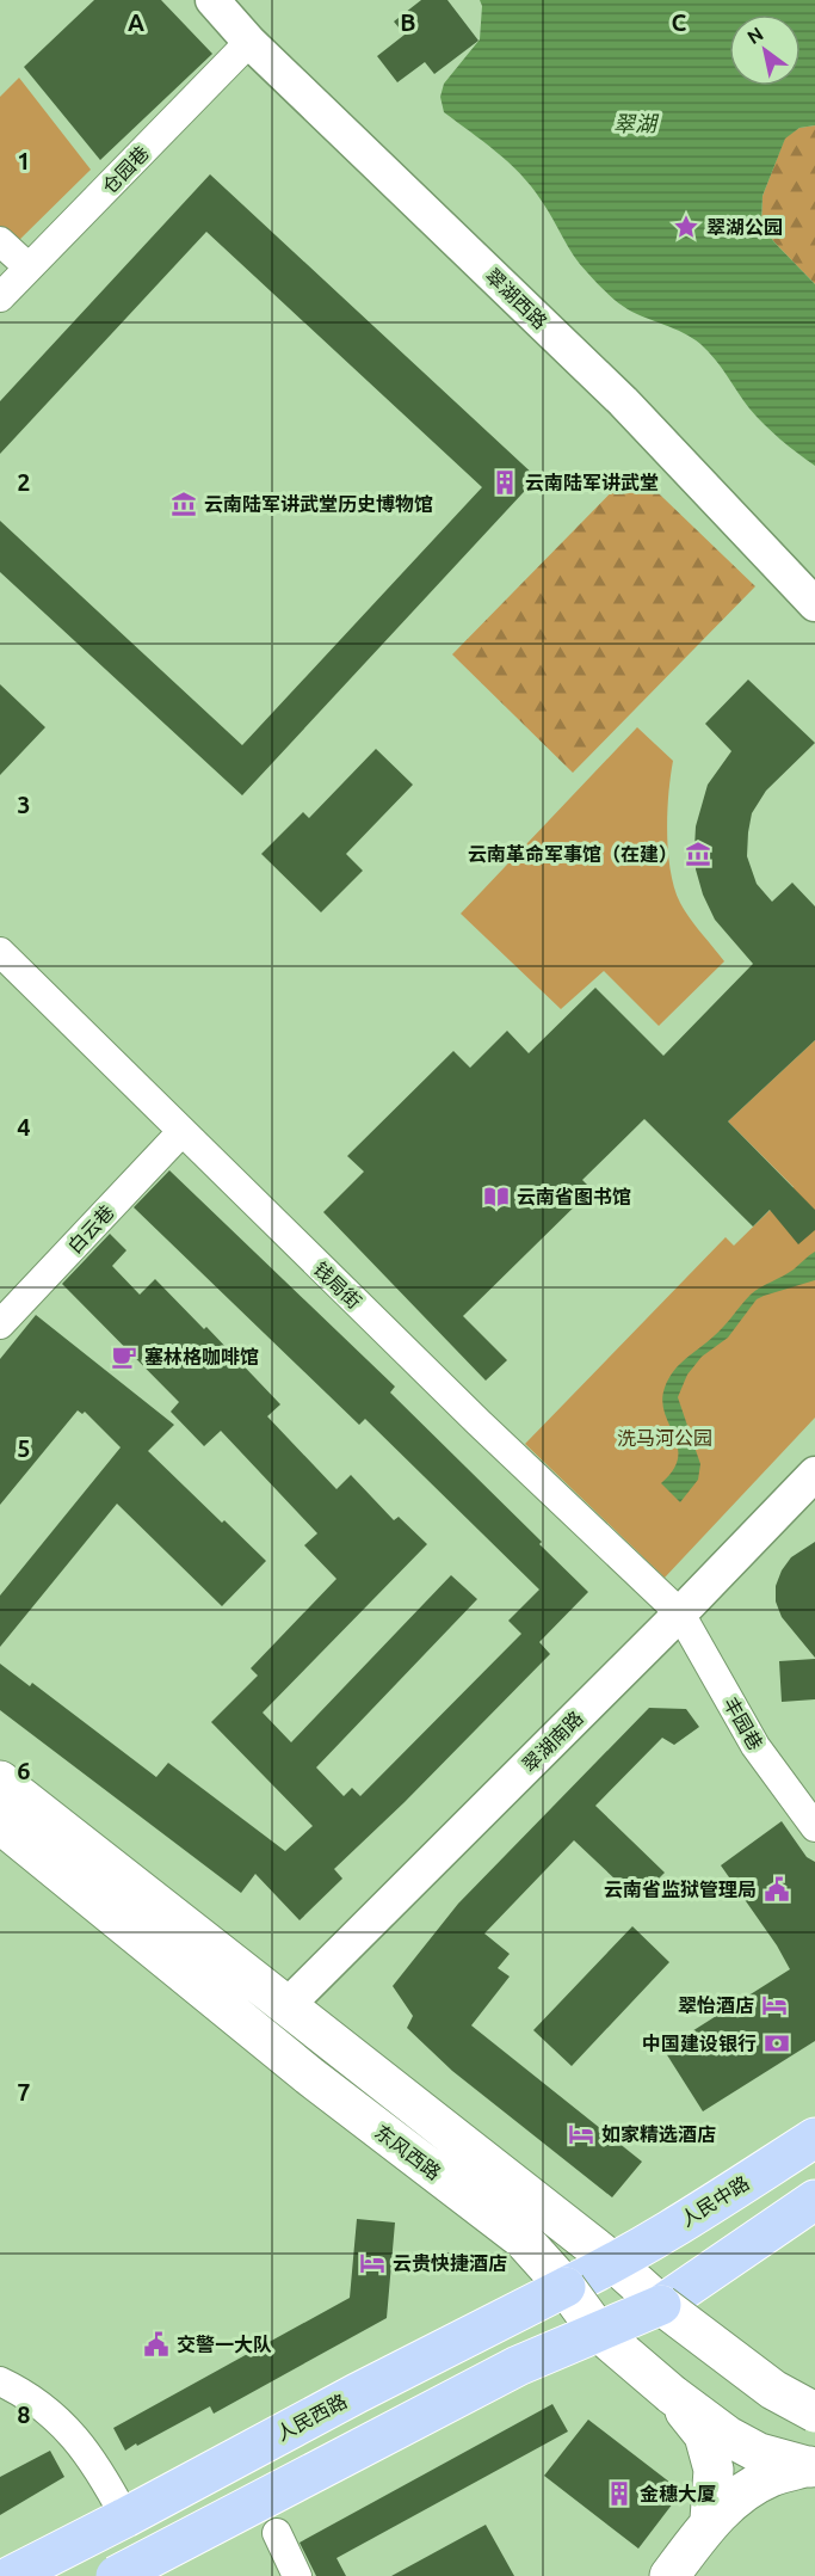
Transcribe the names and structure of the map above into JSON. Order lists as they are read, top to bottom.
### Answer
{
  "streets": {
    "main road": ["东风西路", "人民中路", "人民西路"],
    "street": [
      "仓园巷",
      "翠湖西路",
      "白云巷",
      "钱局街",
      "丰园巷",
      "翠湖南路"
    ]
  },
  "crossings": [
    ["仓园巷", "翠湖西路"],
    ["白云巷", "钱局街"],
    ["钱局街", "丰园巷"],
    ["钱局街", "翠湖南路"],
    ["丰园巷", "翠湖南路"],
    ["翠湖南路", "东风西路"],
    ["东风西路", "人民中路"],
    ["东风西路", "人民西路"],
    ["人民中路", "人民西路"]
  ],
  "water": ["翠湖"],
  "parks": ["洗马河公园"],
  "places": {
    "place": ["翠湖公园"],
    "building": ["云南陆军讲武堂", "金穗大厦"],
    "museum": ["云南陆军讲武堂历史博物馆", "云南革命军事馆（在建）"],
    "library": ["云南省图书馆"],
    "cafe": ["塞林格咖啡馆"],
    "public building": ["云南省监狱管理局", "交警一大队"],
    "hotel": ["翠怡酒店", "如家精选酒店", "云贵快捷酒店"],
    "bank": ["中国建设银行"]
  },
  "north": "top left",
  "grid": {
    "columns": ["A", "B", "C"],
    "rows": [
      "1",
      "2",
      "3",
      "4",
      "5",
      "6",
      "7",
      "8"
    ]
  }
}
